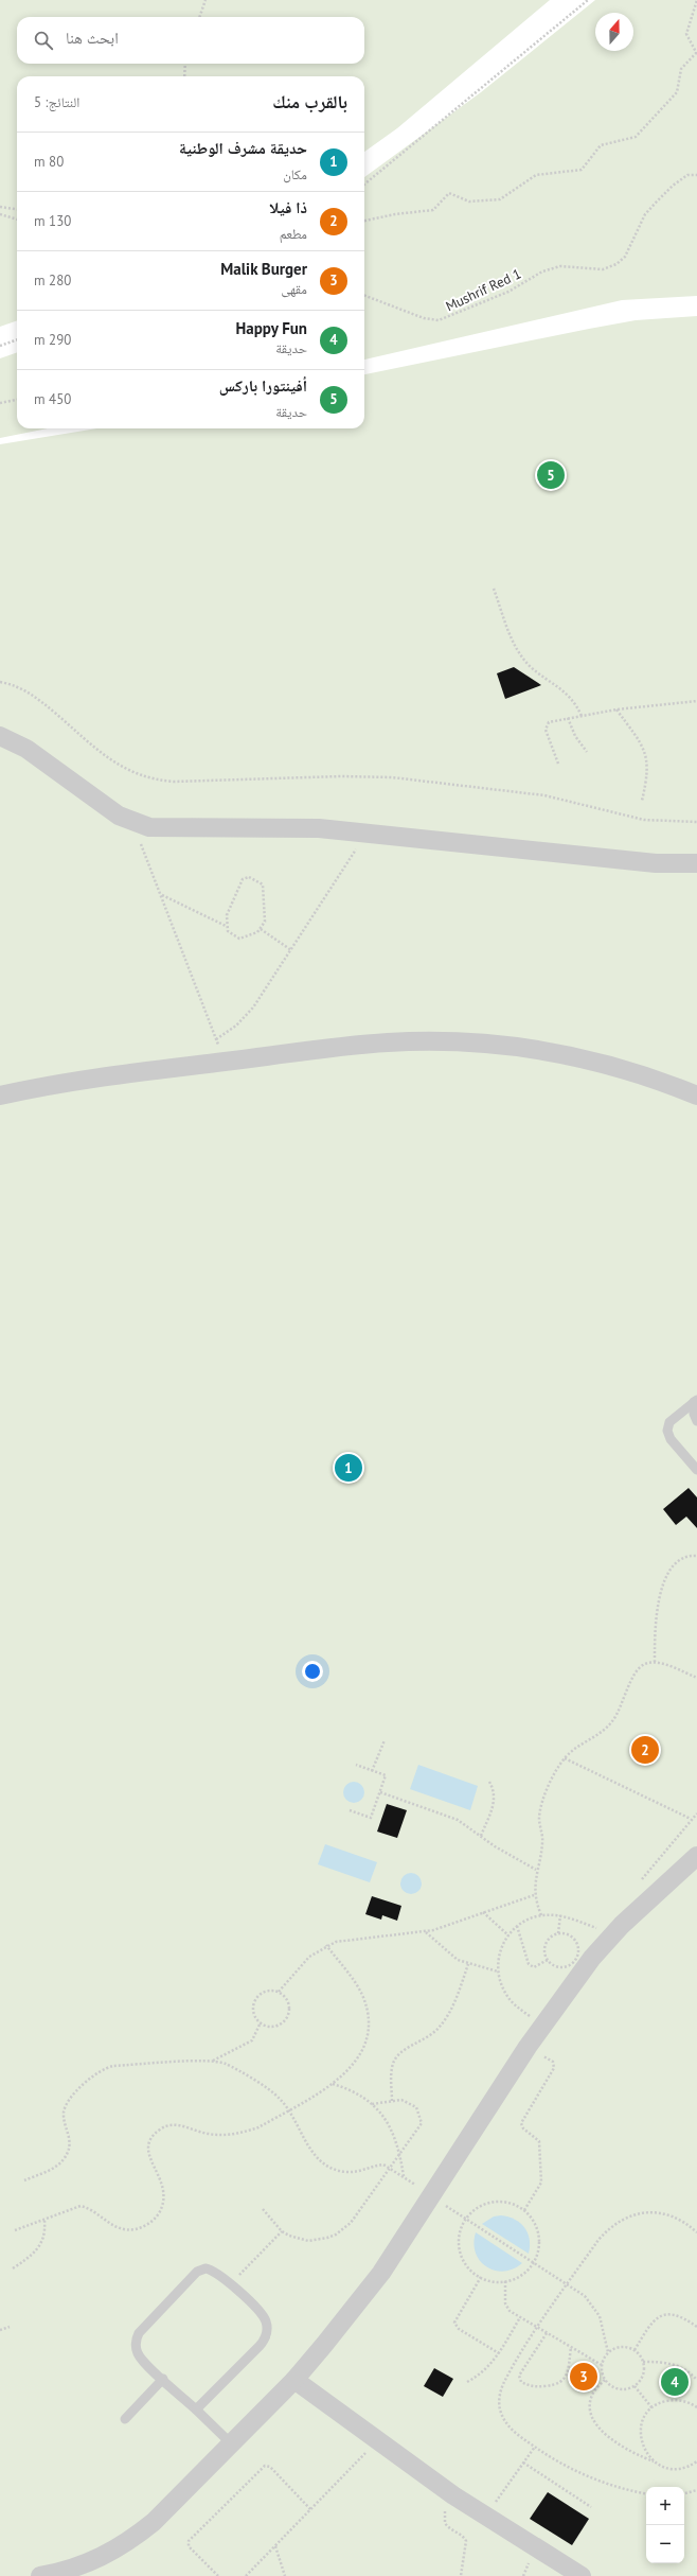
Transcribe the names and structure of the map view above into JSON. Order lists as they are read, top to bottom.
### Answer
{
  "streets": {
    "path": ["Mushrif Red 1"]
  },
  "north": "top",
  "page": {
    "search": "ابحث هنا",
    "heading": ["بالقرب منك", "النتائج: 5"],
    "list": [
      {
        "mark": "1",
        "name": "حديقة مشرف الوطنية",
        "note": "مكان",
        "value": "80 m"
      },
      {
        "mark": "2",
        "name": "ذا فيلا",
        "note": "مطعم",
        "value": "130 m"
      },
      {
        "mark": "3",
        "name": "Malik Burger",
        "note": "مقهى",
        "value": "280 m"
      },
      {
        "mark": "4",
        "name": "Happy Fun",
        "note": "حديقة",
        "value": "290 m"
      },
      {
        "mark": "5",
        "name": "أفينتورا باركس",
        "note": "حديقة",
        "value": "450 m"
      }
    ],
    "pins": [
      "5",
      "1",
      "2",
      "3",
      "4"
    ],
    "map_buttons": ["+", "−"]
  }
}
